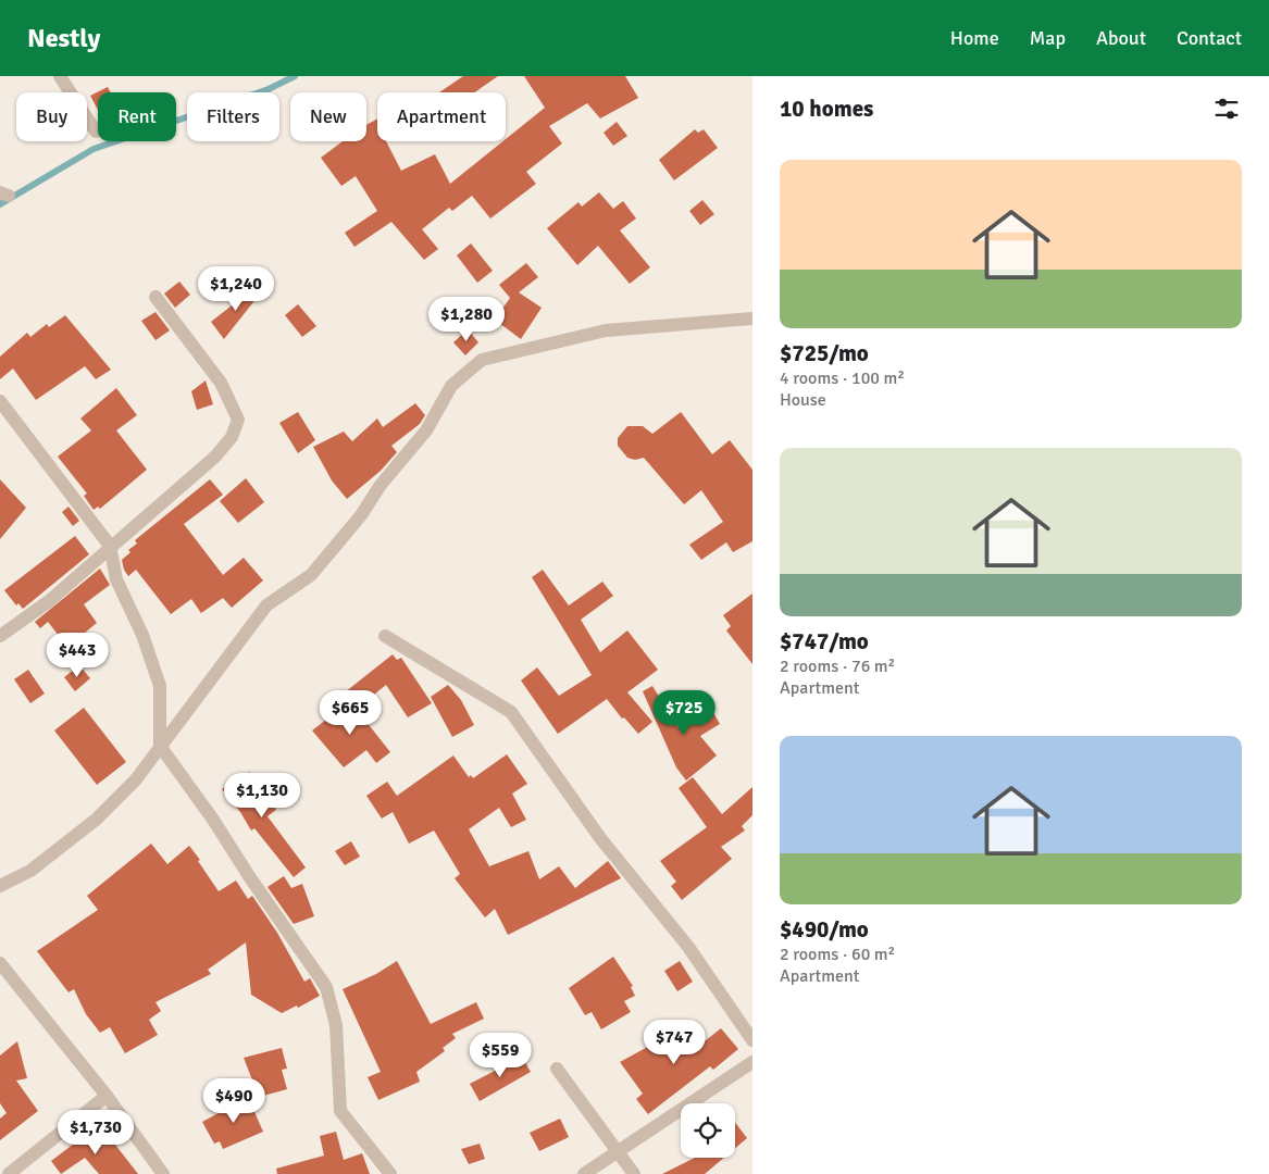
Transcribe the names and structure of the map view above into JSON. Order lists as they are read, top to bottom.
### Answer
{
  "page": {
    "header": "Nestly",
    "nav": [
      "Home",
      "Map",
      "About",
      "Contact"
    ],
    "heading": "10 homes",
    "chip": [
      "Buy",
      "Rent",
      "Filters",
      "New",
      "Apartment"
    ],
    "list": [
      {
        "name": "$725/mo",
        "note": "4 rooms · 100 m² · House"
      },
      {
        "name": "$747/mo",
        "note": "2 rooms · 76 m² · Apartment"
      },
      {
        "name": "$490/mo",
        "note": "2 rooms · 60 m² · Apartment"
      }
    ],
    "price": [
      "$1,240",
      "$1,280",
      "$443",
      "$665",
      "$725",
      "$1,130",
      "$747",
      "$559",
      "$490",
      "$1,730"
    ]
  }
}
